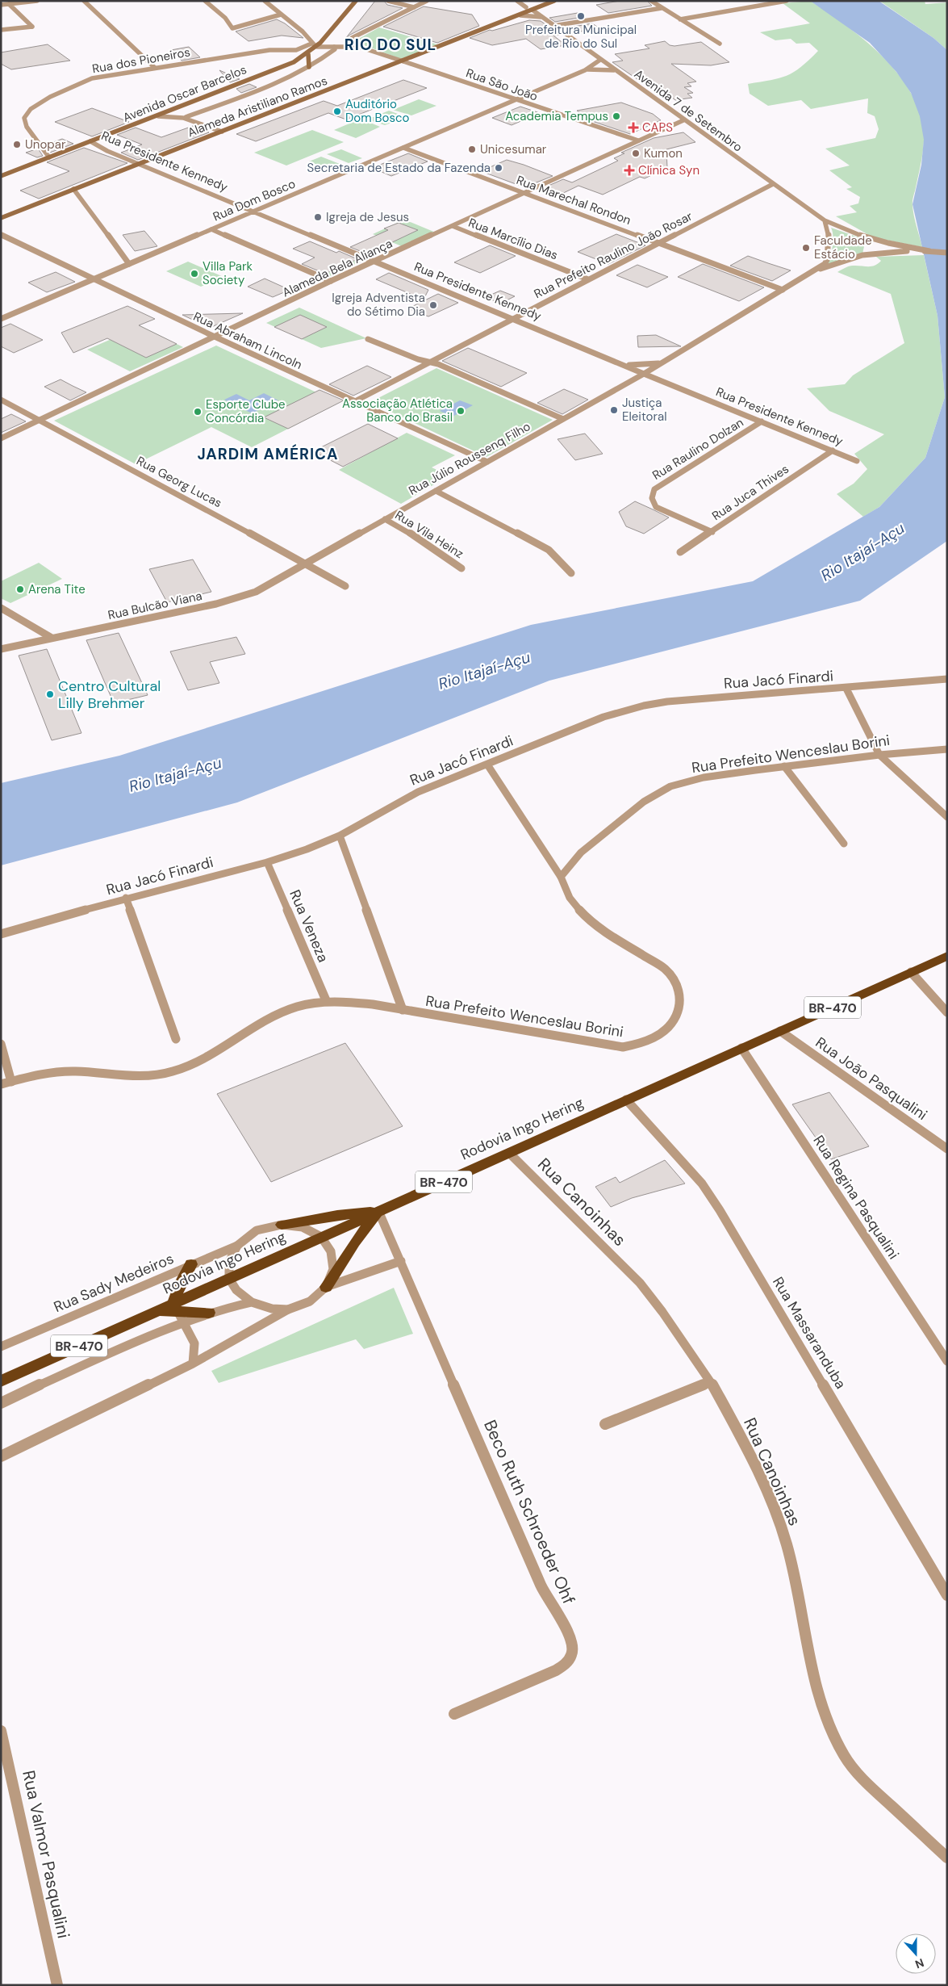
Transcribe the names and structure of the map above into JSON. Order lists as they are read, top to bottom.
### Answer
{
  "streets": {
    "highway": ["BR-470", "Rodovia Ingo Hering"],
    "main road": ["Avenida Oscar Barcelos", "Alameda Aristiliano Ramos"],
    "street": [
      "Rua dos Pioneiros",
      "Rua São João",
      "Avenida 7 de Setembro",
      "Rua Presidente Kennedy",
      "Rua Dom Bosco",
      "Rua Marechal Rondon",
      "Rua Marcílio Dias",
      "Rua Prefeito Raulino João Rosar",
      "Alameda Bela Aliança",
      "Rua Abraham Lincoln",
      "Rua Raulino Dolzan",
      "Rua Júlio Roussenq Filho",
      "Rua Georg Lucas",
      "Rua Juca Thives",
      "Rua Vila Heinz",
      "Rua Bulcão Viana",
      "Rua Jacó Finardi",
      "Rua Prefeito Wenceslau Borini",
      "Rua Veneza",
      "Rua João Pasqualini",
      "Rua Regina Pasqualini",
      "Rua Canoinhas",
      "Rua Sady Medeiros",
      "Rua Massaranduba",
      "Beco Ruth Schroeder Ohf",
      "Rua Valmor Pasqualini"
    ]
  },
  "crossings": [
    ["Rua dos Pioneiros", "Avenida Oscar Barcelos"],
    ["Rua São João", "Avenida Oscar Barcelos"],
    ["Rua São João", "Alameda Aristiliano Ramos"],
    ["Rua São João", "Rua Dom Bosco"],
    ["Rua São João", "Alameda Bela Aliança"],
    ["Avenida Oscar Barcelos", "Rua Presidente Kennedy"],
    ["Alameda Aristiliano Ramos", "Avenida 7 de Setembro"],
    ["Alameda Aristiliano Ramos", "Rua Presidente Kennedy"],
    ["Avenida 7 de Setembro", "Rua Prefeito Raulino João Rosar"],
    ["Avenida 7 de Setembro", "Alameda Bela Aliança"],
    ["Rua Presidente Kennedy", "Rua Dom Bosco"],
    ["Rua Presidente Kennedy", "Rua Prefeito Raulino João Rosar"],
    ["Rua Presidente Kennedy", "Alameda Bela Aliança"],
    ["Rua Presidente Kennedy", "Rua Raulino Dolzan"],
    ["Rua Presidente Kennedy", "Rua Júlio Roussenq Filho"],
    ["Rua Presidente Kennedy", "Rua Juca Thives"],
    ["Rua Dom Bosco", "Rua Marechal Rondon"],
    ["Rua Dom Bosco", "Rua Abraham Lincoln"],
    ["Rua Marechal Rondon", "Rua Prefeito Raulino João Rosar"],
    ["Rua Marechal Rondon", "Alameda Bela Aliança"],
    ["Rua Marechal Rondon", "Rua Júlio Roussenq Filho"],
    ["Rua Marcílio Dias", "Rua Prefeito Raulino João Rosar"],
    ["Rua Marcílio Dias", "Alameda Bela Aliança"],
    ["Rua Prefeito Raulino João Rosar", "Rua Abraham Lincoln"],
    ["Alameda Bela Aliança", "Rua Abraham Lincoln"],
    ["Alameda Bela Aliança", "Rua Georg Lucas"],
    ["Rua Abraham Lincoln", "Rua Júlio Roussenq Filho"],
    ["Rua Raulino Dolzan", "Rua Juca Thives"],
    ["Rua Júlio Roussenq Filho", "Rua Georg Lucas"],
    ["Rua Júlio Roussenq Filho", "Rua Vila Heinz"],
    ["Rua Júlio Roussenq Filho", "Rua Bulcão Viana"],
    ["Rua Georg Lucas", "Rua Bulcão Viana"],
    ["Rua Jacó Finardi", "Rua Veneza"],
    ["Rua Prefeito Wenceslau Borini", "Rua Veneza"],
    ["Rua João Pasqualini", "Rodovia Ingo Hering"],
    ["Rodovia Ingo Hering", "Rua Regina Pasqualini"],
    ["Rodovia Ingo Hering", "Rua Canoinhas"],
    ["Rodovia Ingo Hering", "Rua Massaranduba"]
  ],
  "districts": ["RIO DO SUL", "JARDIM AMÉRICA"],
  "water": ["Rio Itajaí-Açu"],
  "places": {
    "other": [
      "Prefeitura Municipal de Rio do Sul",
      "Auditório Dom Bosco",
      "Academia Tempus",
      "Unopar",
      "Unicesumar",
      "Kumon",
      "Secretaria de Estado da Fazenda",
      "Igreja de Jesus",
      "Faculdade Estácio",
      "Villa Park Society",
      "Igreja Adventista do Sétimo Dia",
      "Justiça Eleitoral",
      "Associação Atlética Banco do Brasil",
      "Esporte Clube Concórdia",
      "Arena Tite",
      "Centro Cultural Lilly Brehmer"
    ],
    "health": ["CAPS", "Clínica Syn"]
  },
  "north": "bottom"
}
